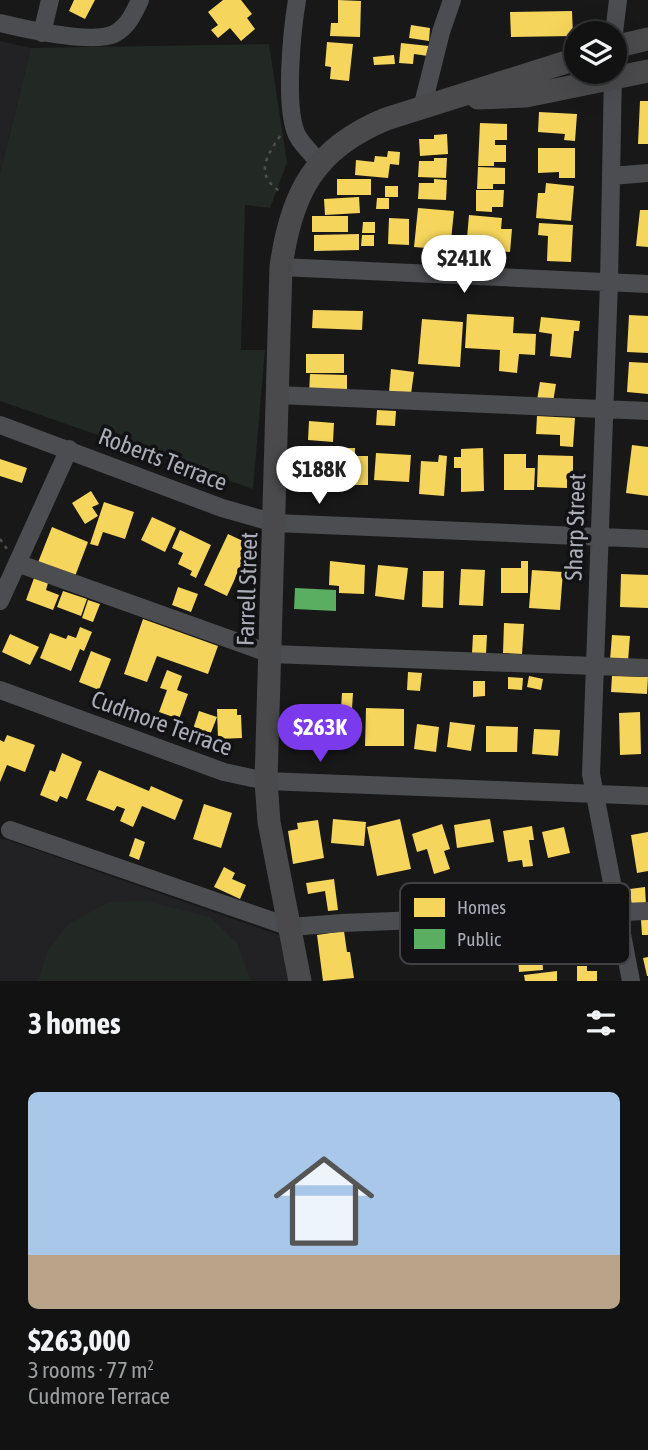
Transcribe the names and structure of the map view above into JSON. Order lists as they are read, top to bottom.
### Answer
{
  "streets": {
    "main road": ["Farrell Street"],
    "street": ["Roberts Terrace", "Sharp Street", "Cudmore Terrace"]
  },
  "crossings": [
    ["Roberts Terrace", "Sharp Street"],
    ["Roberts Terrace", "Farrell Street"],
    ["Sharp Street", "Cudmore Terrace"],
    ["Farrell Street", "Cudmore Terrace"]
  ],
  "legend": ["Homes", "Public"],
  "page": {
    "price": ["$241K", "$188K", "$263K"],
    "heading": "3 homes",
    "list": [
      {
        "name": "$263,000",
        "note": "3 rooms · 77 m² · Cudmore Terrace"
      }
    ]
  }
}
